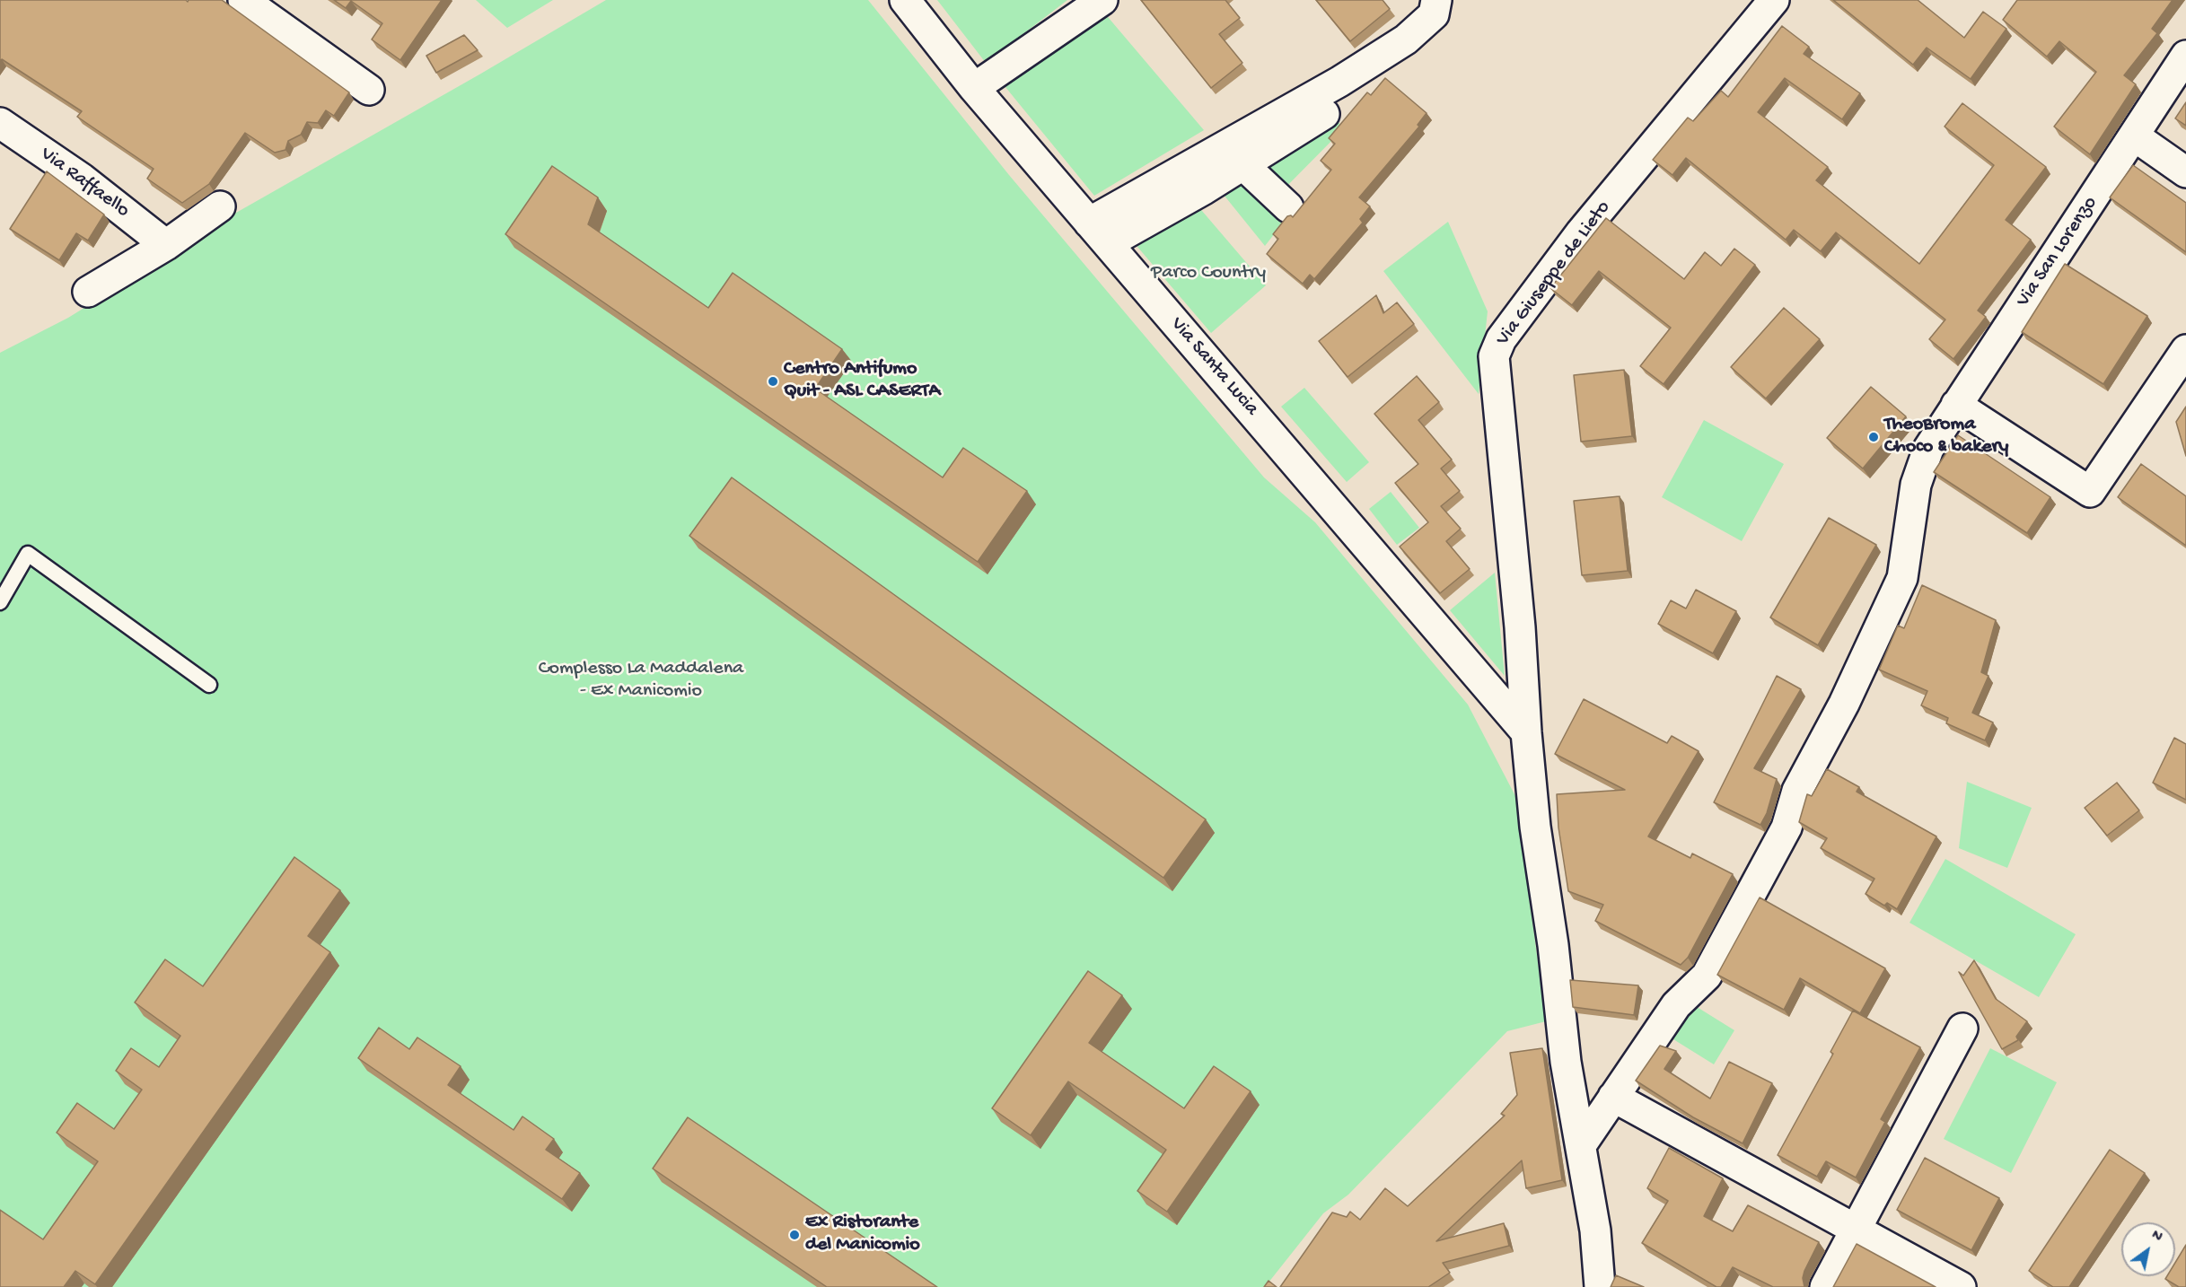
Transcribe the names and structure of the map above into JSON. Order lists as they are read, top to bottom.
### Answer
{
  "streets": {
    "street": [
      "Via Raffaello",
      "Via San Lorenzo",
      "Via Giuseppe de Lieto",
      "Via Santa Lucia"
    ]
  },
  "crossings": [
    ["Via San Lorenzo", "Via Giuseppe de Lieto"],
    ["Via Giuseppe de Lieto", "Via Santa Lucia"]
  ],
  "parks": ["Parco Country", "Complesso La Maddalena - Ex Manicomio"],
  "places": ["Centro Antifumo Quit - ASL CASERTA", "TheoBroma Choco & bakery", "Ex Ristorante del Manicomio"],
  "north": "top right"
}
